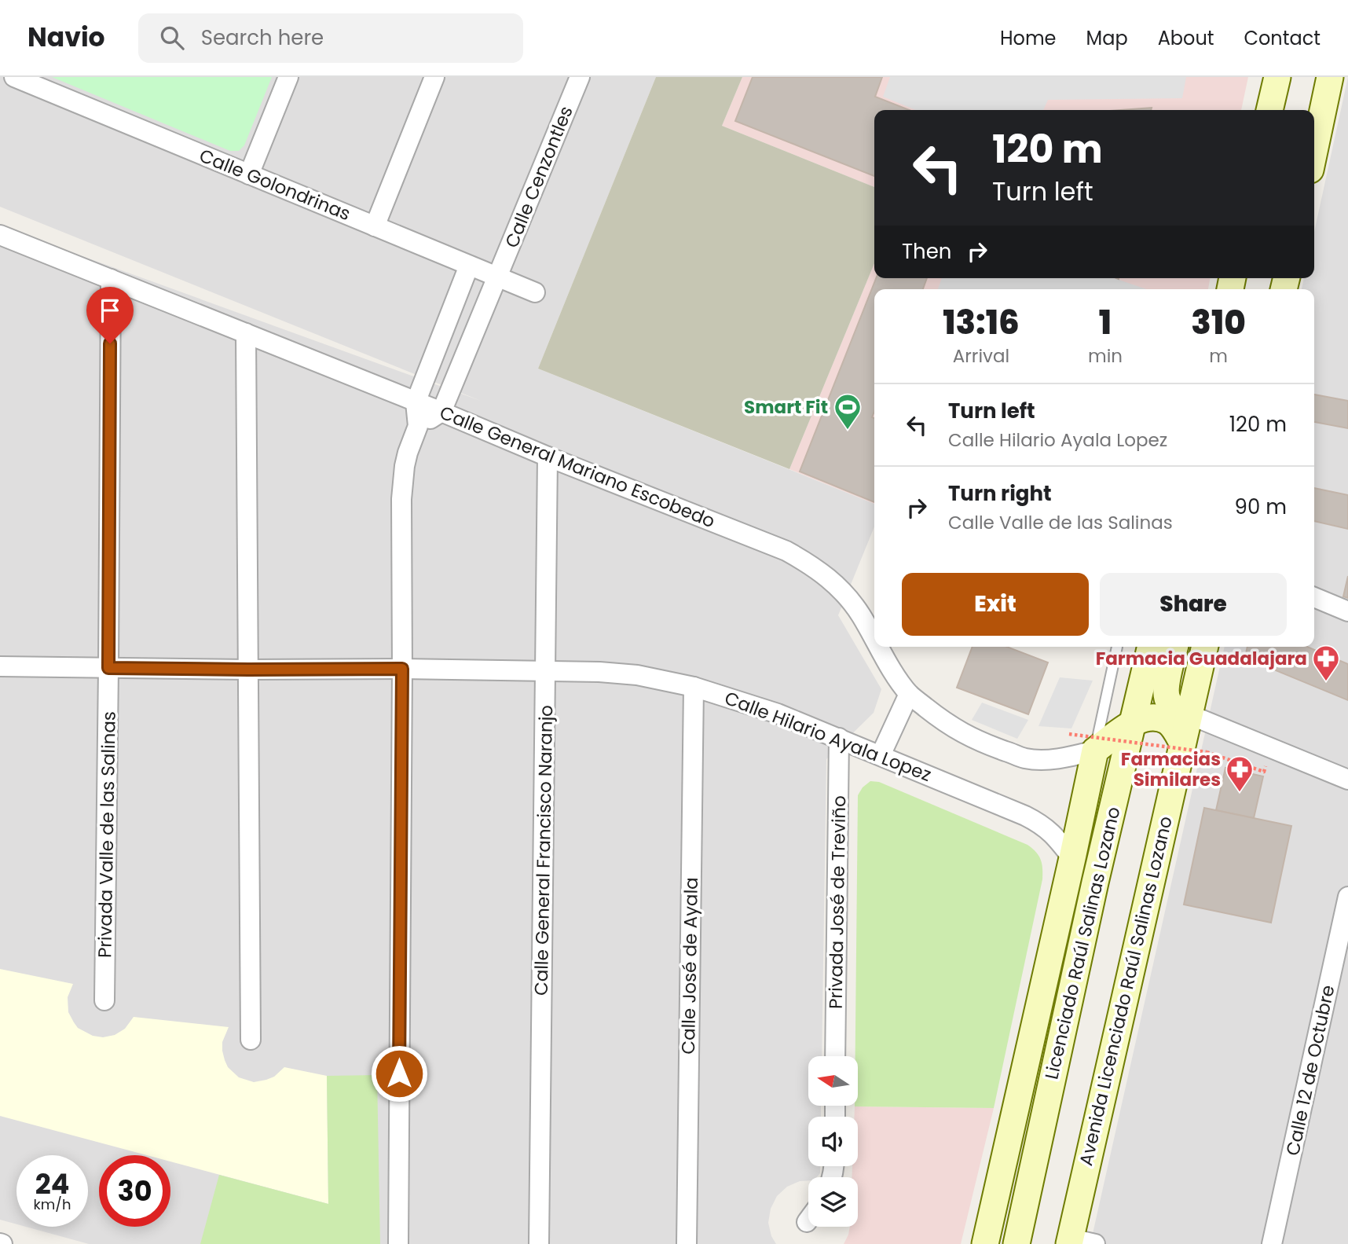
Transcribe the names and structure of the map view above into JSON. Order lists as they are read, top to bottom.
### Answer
{
  "streets": {
    "main road": ["Licenciado Raúl Salinas Lozano", "Avenida Licenciado Raúl Salinas Lozano"],
    "street": [
      "Calle Cenzontles",
      "Calle Golondrinas",
      "Calle General Mariano Escobedo",
      "Calle Hilario Ayala Lopez",
      "Privada Valle de las Salinas",
      "Calle General Francisco Naranjo",
      "Privada José de Treviño",
      "Calle José de Ayala",
      "Calle 12 de Octubre"
    ]
  },
  "crossings": [
    ["Calle Cenzontles", "Calle Golondrinas"],
    ["Calle Cenzontles", "Calle General Mariano Escobedo"],
    ["Calle General Mariano Escobedo", "Privada Valle de las Salinas"],
    ["Calle General Mariano Escobedo", "Calle General Francisco Naranjo"],
    ["Calle Hilario Ayala Lopez", "Privada Valle de las Salinas"],
    ["Calle Hilario Ayala Lopez", "Calle General Francisco Naranjo"],
    ["Calle Hilario Ayala Lopez", "Privada José de Treviño"],
    ["Calle Hilario Ayala Lopez", "Calle José de Ayala"]
  ],
  "places": {
    "sports": ["Smart Fit"],
    "pharmacy": ["Farmacia Guadalajara", "Farmacias Similares"]
  },
  "north": "left",
  "page": {
    "header": "Navio",
    "search": "Search here",
    "nav": [
      "Home",
      "Map",
      "About",
      "Contact"
    ],
    "turn": ["120 m", "Turn left"],
    "then": "Then",
    "eta": [
      "13:16",
      "Arrival",
      "1",
      "min",
      "310",
      "m"
    ],
    "list": [
      {
        "name": "Turn left",
        "note": "Calle Hilario Ayala Lopez",
        "value": "120 m"
      },
      {
        "name": "Turn right",
        "note": "Calle Valle de las Salinas",
        "value": "90 m"
      }
    ],
    "buttons": ["Exit", "Share"],
    "speed": "24 km/h",
    "limit": "30"
  }
}
